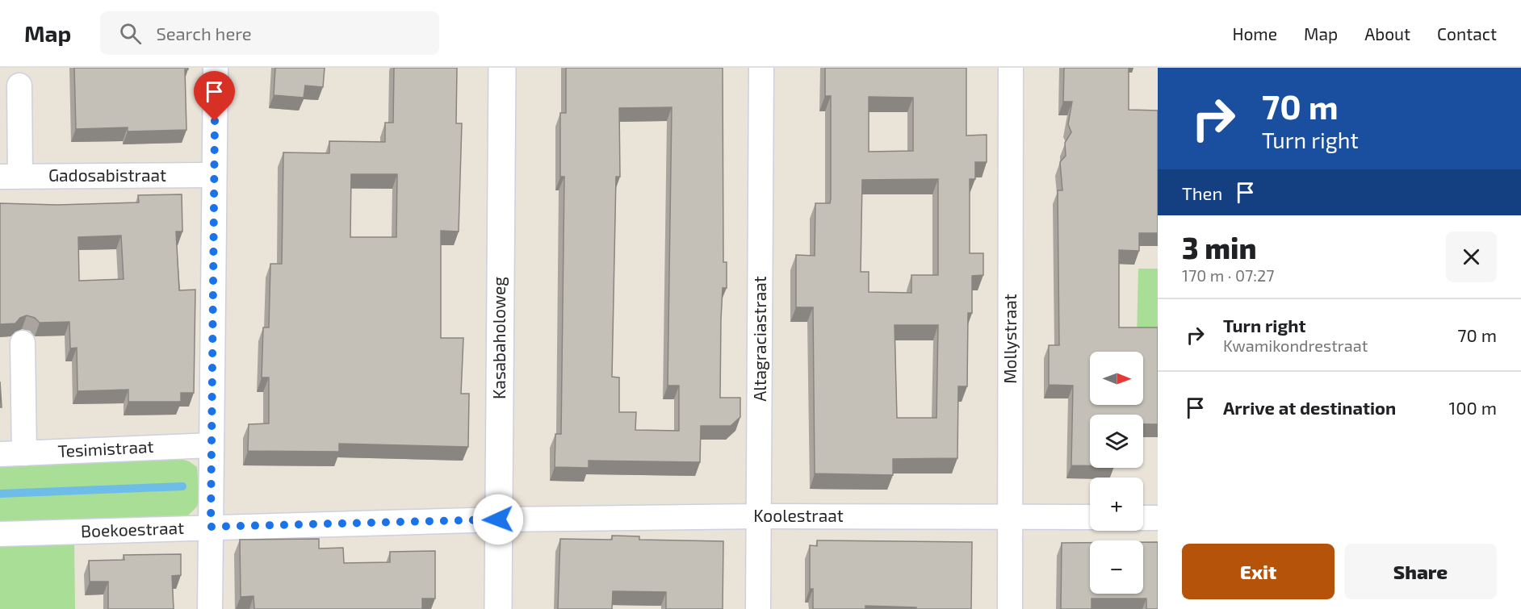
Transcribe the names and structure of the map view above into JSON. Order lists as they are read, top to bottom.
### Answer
{
  "streets": {
    "street": [
      "Gadosabistraat",
      "Kasabaholoweg",
      "Altagraciastraat",
      "Mollystraat",
      "Tesimistraat",
      "Koolestraat",
      "Boekoestraat"
    ]
  },
  "crossings": [
    ["Kasabaholoweg", "Koolestraat"],
    ["Kasabaholoweg", "Boekoestraat"],
    ["Altagraciastraat", "Koolestraat"],
    ["Mollystraat", "Koolestraat"],
    ["Koolestraat", "Boekoestraat"]
  ],
  "north": "right",
  "page": {
    "header": "Map",
    "search": "Search here",
    "nav": [
      "Home",
      "Map",
      "About",
      "Contact"
    ],
    "turn": ["70 m", "Turn right"],
    "then": "Then",
    "heading": ["3 min", "170 m · 07:27"],
    "list": [
      {
        "name": "Turn right",
        "note": "Kwamikondrestraat",
        "value": "70 m"
      },
      {
        "name": "Arrive at destination",
        "value": "100 m"
      }
    ],
    "map_buttons": ["+", "−"],
    "buttons": ["Exit", "Share"]
  }
}
